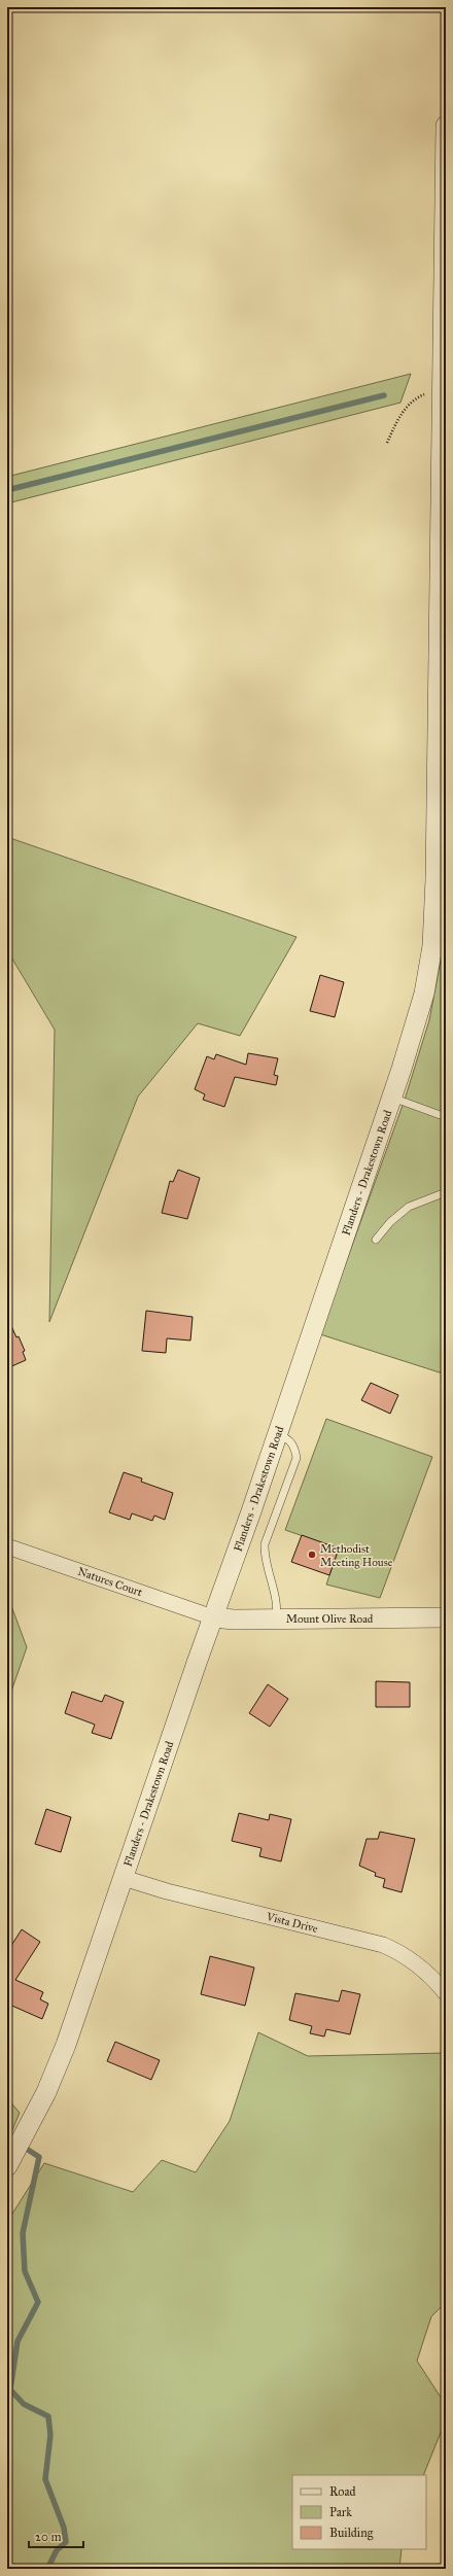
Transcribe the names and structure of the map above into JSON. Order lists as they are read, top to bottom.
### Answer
{
  "streets": {
    "street": [
      "Flanders - Drakestown Road",
      "Natures Court",
      "Mount Olive Road",
      "Vista Drive"
    ]
  },
  "crossings": [
    ["Flanders - Drakestown Road", "Natures Court"],
    ["Flanders - Drakestown Road", "Mount Olive Road"],
    ["Flanders - Drakestown Road", "Vista Drive"],
    ["Natures Court", "Mount Olive Road"]
  ],
  "places": ["Methodist Meeting House"],
  "legend": ["Road", "Park", "Building"],
  "scale_bar": "20 m"
}
